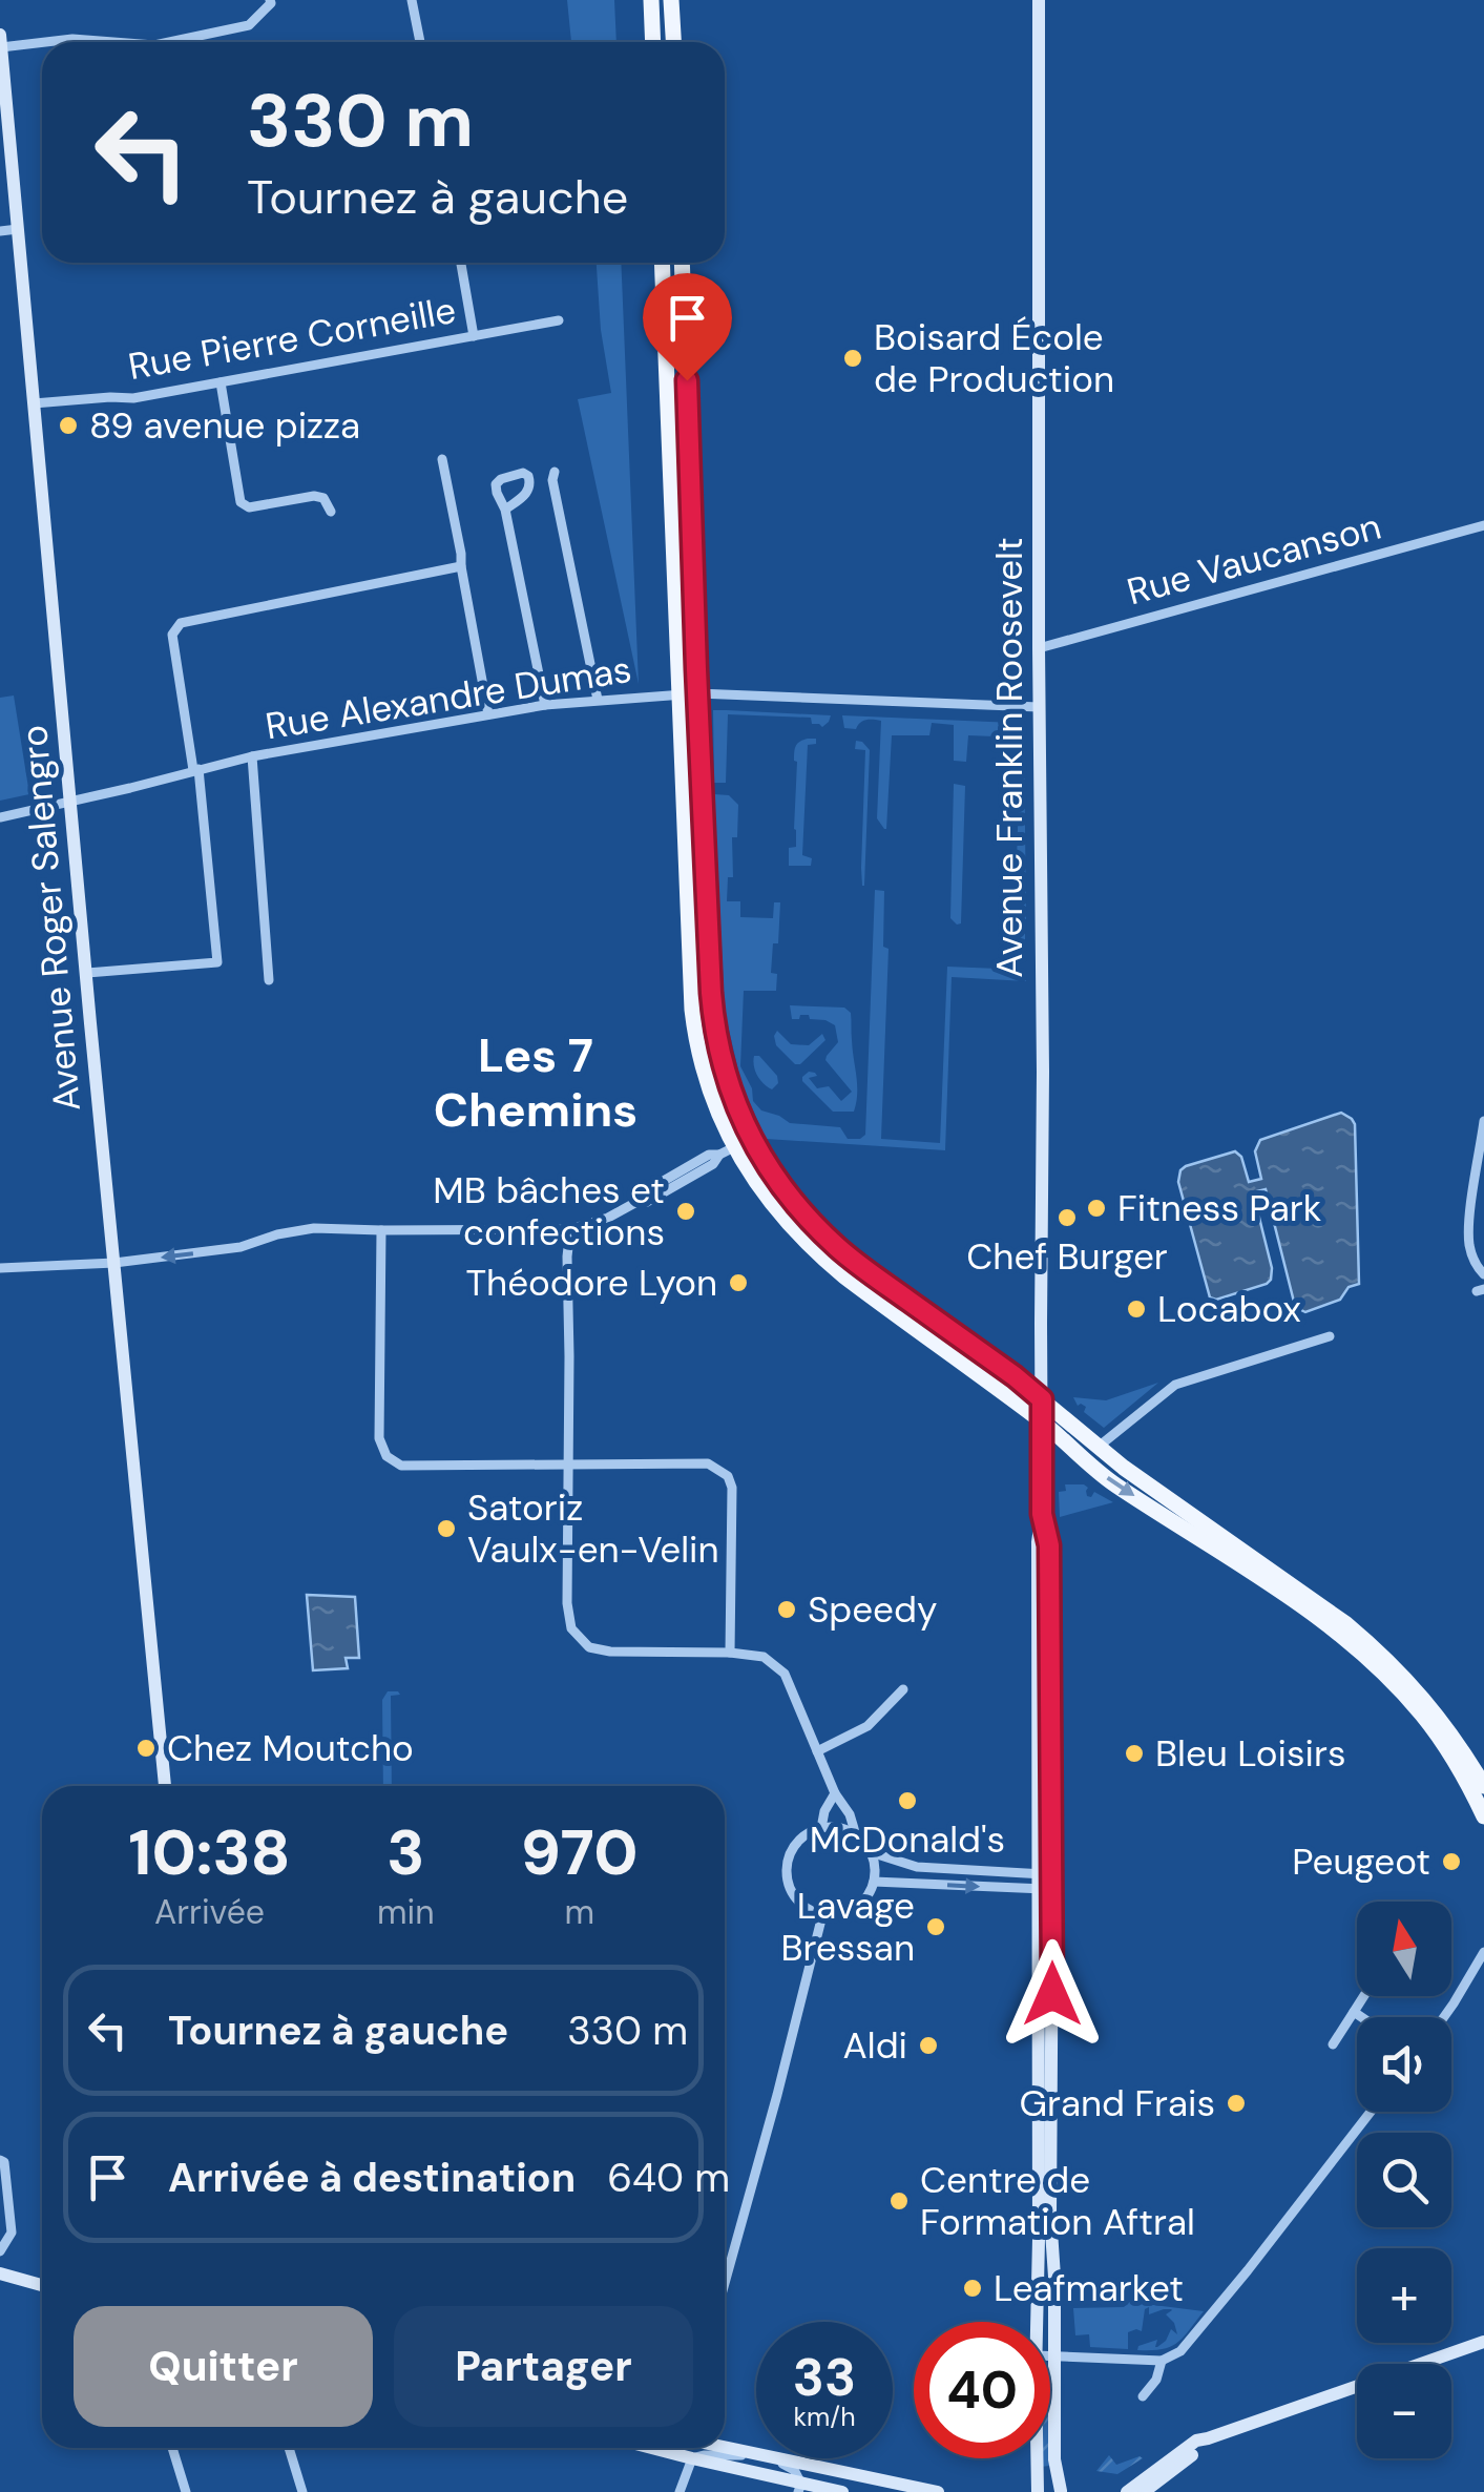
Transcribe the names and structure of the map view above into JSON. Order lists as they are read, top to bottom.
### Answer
{
  "streets": {
    "street": [
      "Rue Pierre Corneille",
      "Rue Vaucanson",
      "Rue Alexandre Dumas",
      "Avenue Franklin Roosevelt",
      "Avenue Roger Salengro"
    ]
  },
  "crossings": [
    ["Rue Pierre Corneille", "Avenue Roger Salengro"],
    ["Rue Vaucanson", "Avenue Franklin Roosevelt"],
    ["Rue Alexandre Dumas", "Avenue Franklin Roosevelt"],
    ["Rue Alexandre Dumas", "Avenue Roger Salengro"]
  ],
  "districts": ["Les 7 Chemins"],
  "places": [
    "Boisard École de Production",
    "89 avenue pizza",
    "Fitness Park",
    "MB bâches et confections",
    "Chef Burger",
    "Théodore Lyon",
    "Locabox",
    "Satoriz Vaulx-en-Velin",
    "Speedy",
    "Chez Moutcho",
    "Bleu Loisirs",
    "McDonald's",
    "Peugeot",
    "Lavage Bressan",
    "Aldi",
    "Grand Frais",
    "Centre de Formation Aftral",
    "Leafmarket"
  ],
  "north": "top",
  "page": {
    "turn": ["330 m", "Tournez à gauche"],
    "eta": [
      "10:38",
      "Arrivée",
      "3",
      "min",
      "970",
      "m"
    ],
    "map_buttons": ["+", "−"],
    "list": [
      {
        "name": "Tournez à gauche",
        "value": "330 m"
      },
      {
        "name": "Arrivée à destination",
        "value": "640 m"
      }
    ],
    "buttons": ["Quitter", "Partager"],
    "speed": "33 km/h",
    "limit": "40"
  }
}
